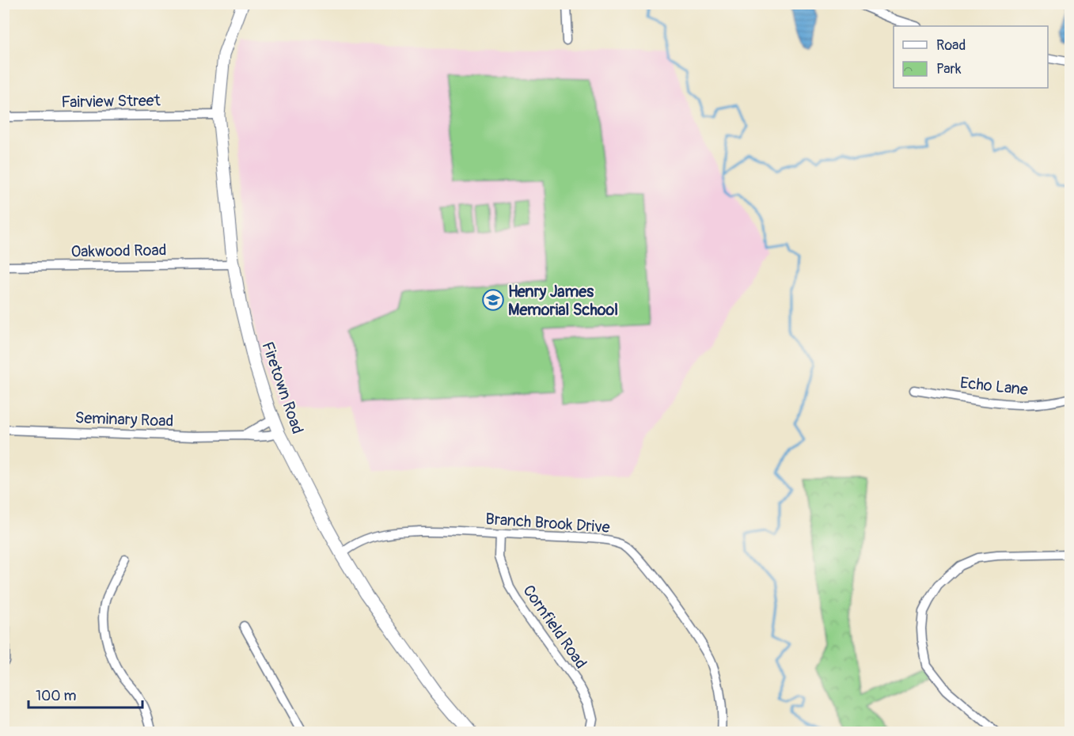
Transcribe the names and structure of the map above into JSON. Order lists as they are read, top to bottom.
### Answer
{
  "streets": {
    "street": [
      "Fairview Street",
      "Oakwood Road",
      "Echo Lane",
      "Firetown Road",
      "Seminary Road",
      "Branch Brook Drive",
      "Cornfield Road"
    ]
  },
  "crossings": [
    ["Fairview Street", "Firetown Road"],
    ["Oakwood Road", "Firetown Road"],
    ["Firetown Road", "Seminary Road"],
    ["Firetown Road", "Branch Brook Drive"],
    ["Branch Brook Drive", "Cornfield Road"]
  ],
  "places": {
    "school or university": ["Henry James Memorial School"]
  },
  "legend": ["Road", "Park"],
  "scale_bar": "100 m"
}
